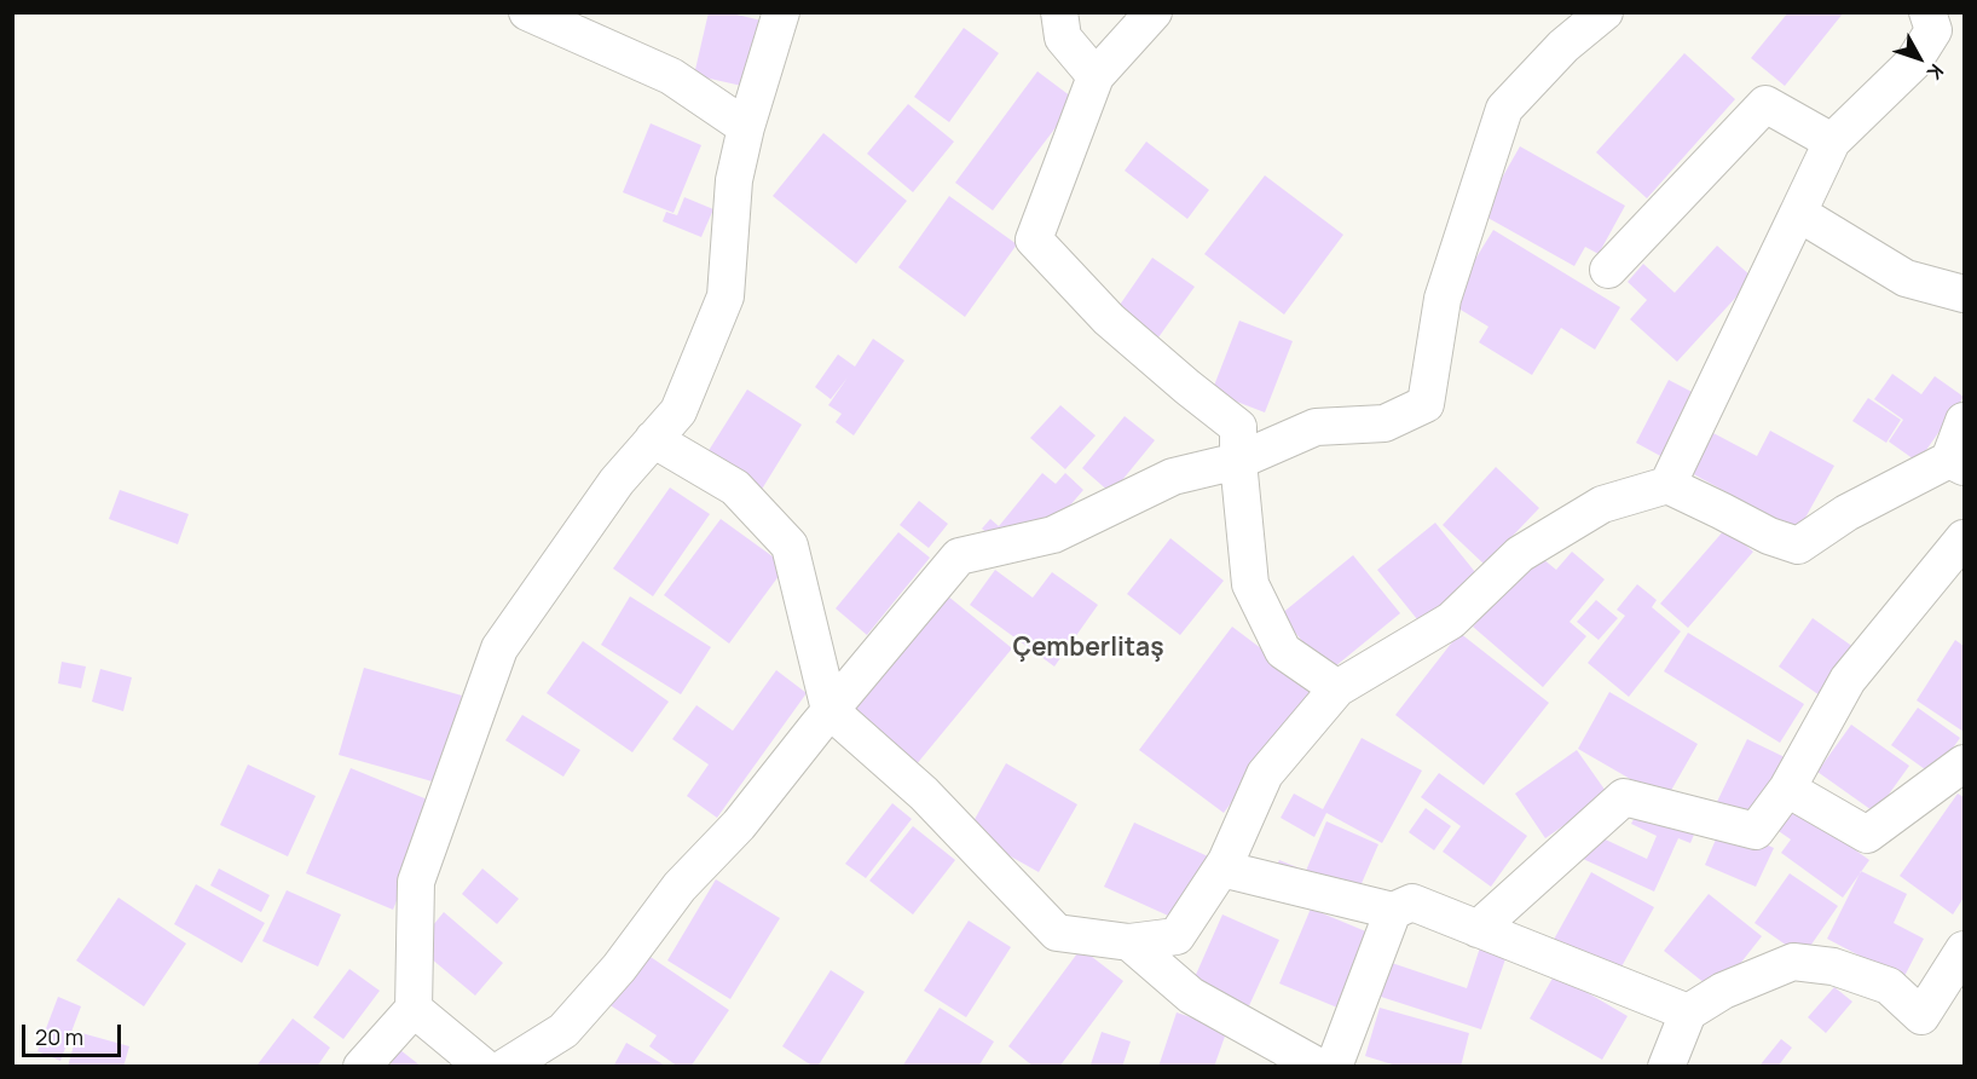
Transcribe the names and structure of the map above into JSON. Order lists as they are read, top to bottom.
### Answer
{
  "districts": ["Çemberlitaş"],
  "scale_bar": "20 m",
  "north": "bottom right"
}
